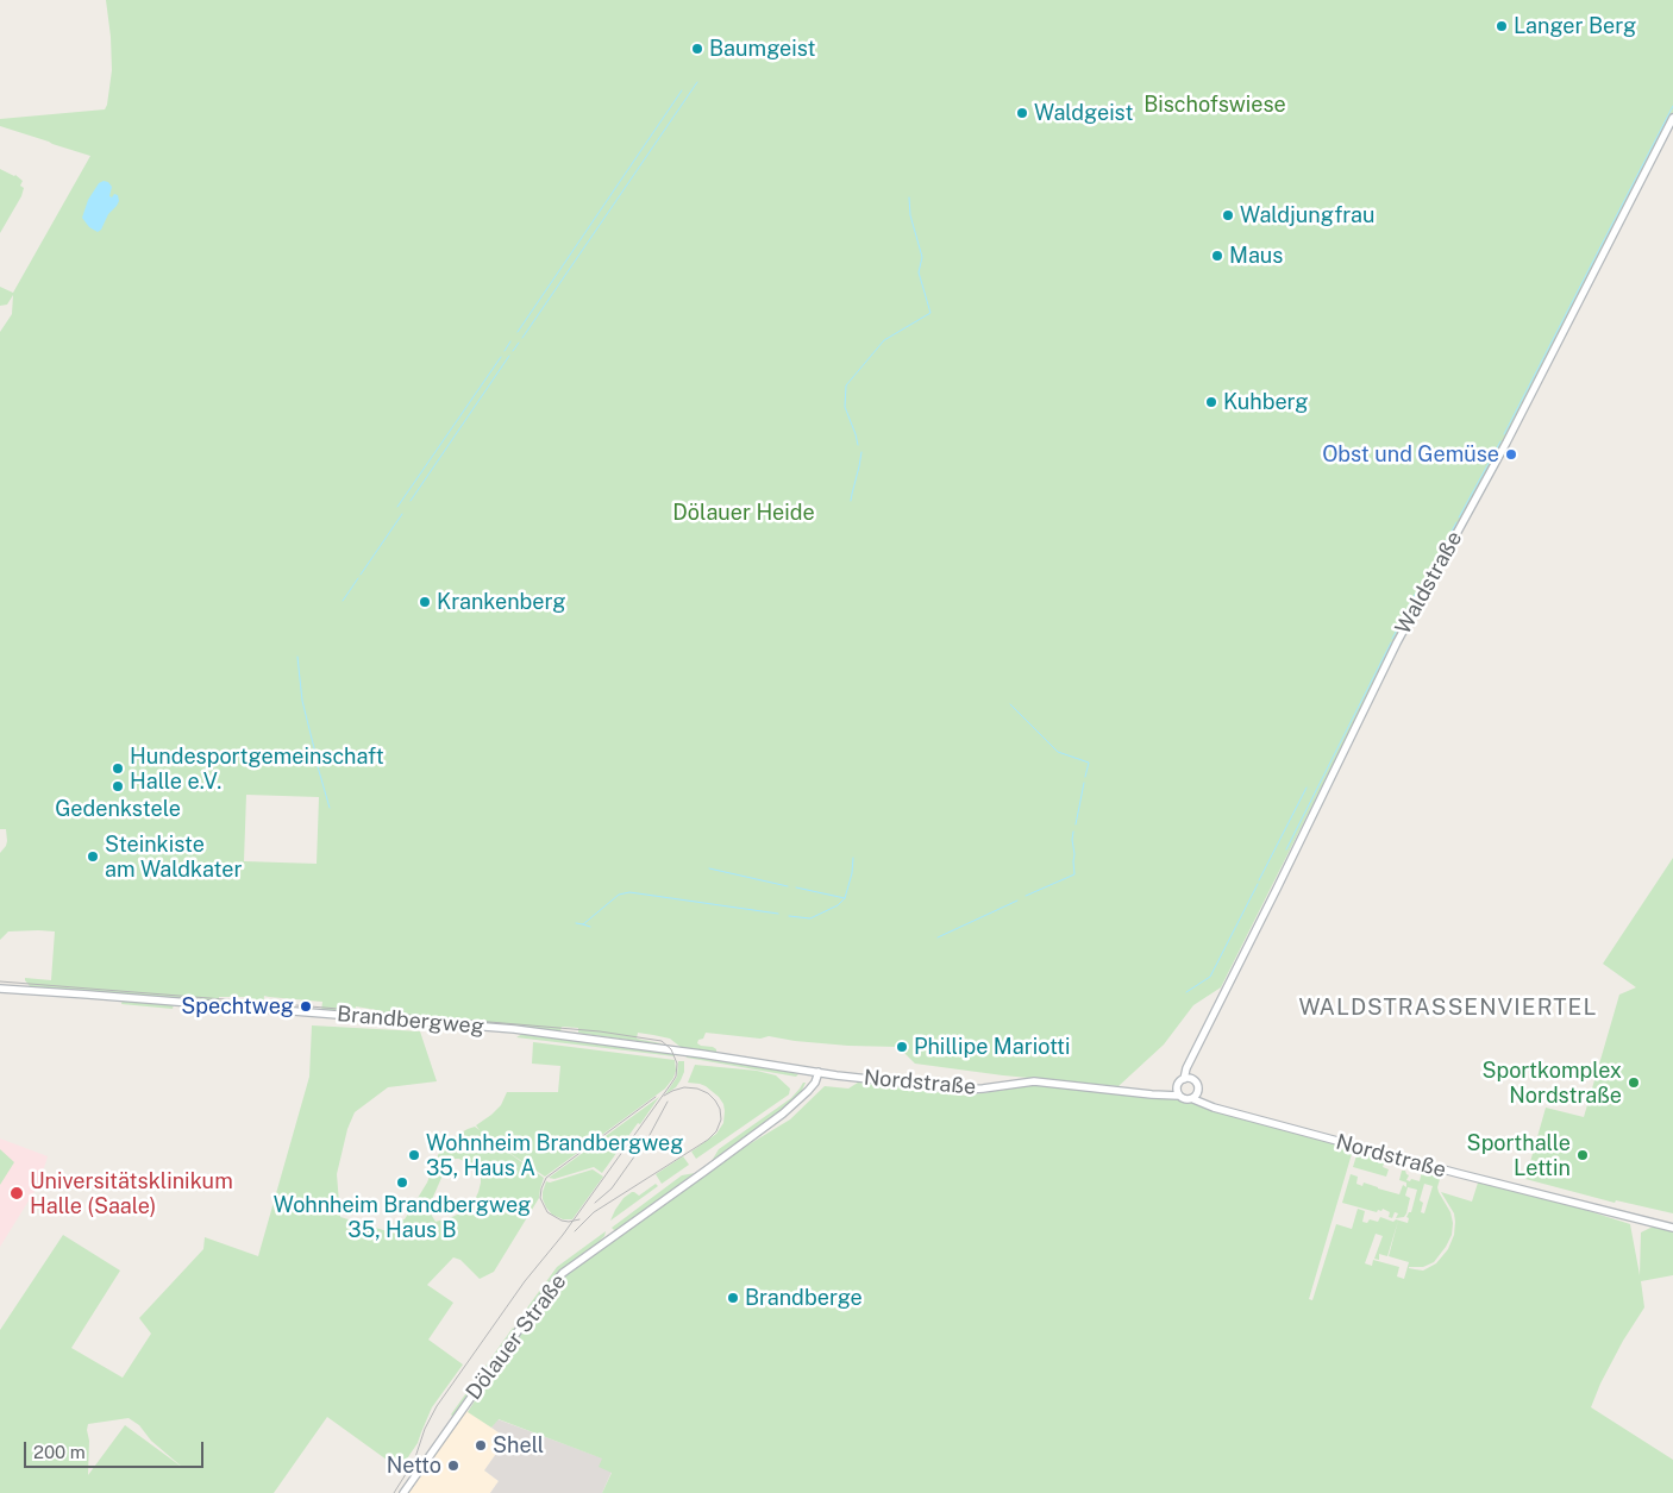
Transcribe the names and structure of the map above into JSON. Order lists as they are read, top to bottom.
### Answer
{
  "streets": {
    "main road": [
      "Waldstraße",
      "Brandbergweg",
      "Nordstraße",
      "Dölauer Straße"
    ]
  },
  "crossings": [
    ["Waldstraße", "Nordstraße"],
    ["Brandbergweg", "Nordstraße"],
    ["Brandbergweg", "Dölauer Straße"],
    ["Nordstraße", "Dölauer Straße"]
  ],
  "districts": ["WALDSTRASSENVIERTEL"],
  "parks": ["Bischofswiese", "Dölauer Heide"],
  "places": [
    "Langer Berg",
    "Baumgeist",
    "Waldgeist",
    "Waldjungfrau",
    "Maus",
    "Kuhberg",
    "Obst und Gemüse",
    "Krankenberg",
    "Hundesportgemeinschaft Halle e.V.",
    "Gedenkstele",
    "Steinkiste am Waldkater",
    "Spechtweg",
    "Phillipe Mariotti",
    "Sportkomplex Nordstraße",
    "Wohnheim Brandbergweg 35, Haus A",
    "Sporthalle Lettin",
    "Wohnheim Brandbergweg 35, Haus B",
    "Universitätsklinikum Halle (Saale)",
    "Brandberge",
    "Shell",
    "Netto"
  ],
  "scale_bar": "200 m"
}
